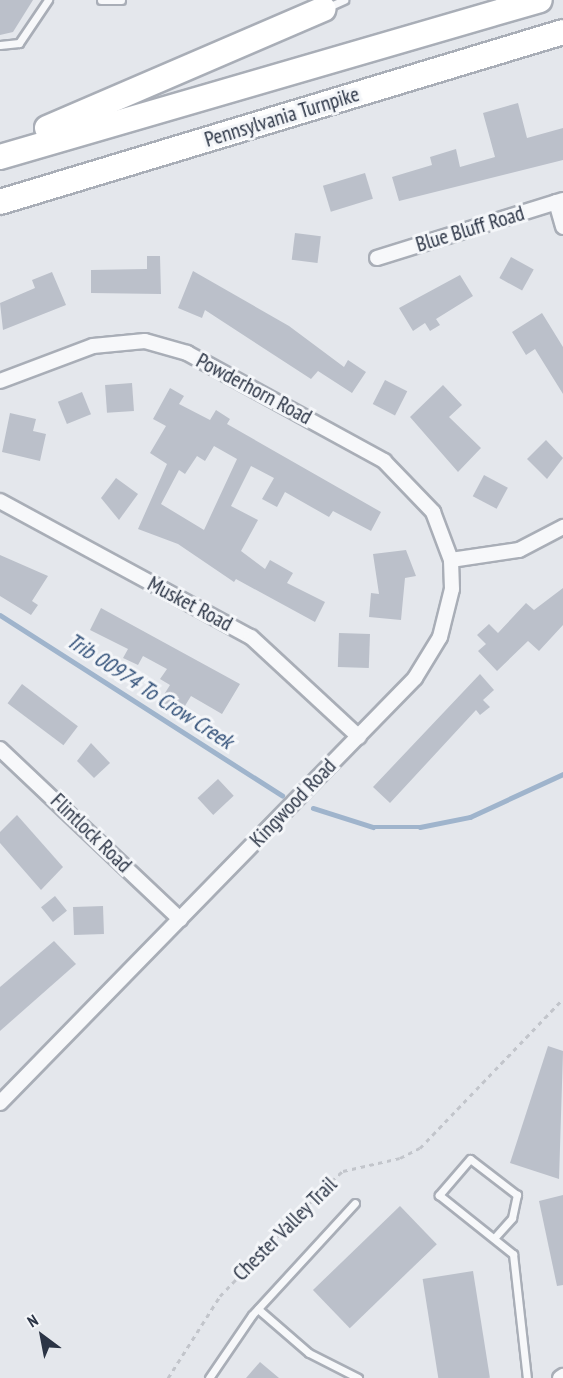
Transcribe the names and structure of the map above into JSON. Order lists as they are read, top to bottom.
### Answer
{
  "streets": {
    "highway": ["Pennsylvania Turnpike"],
    "street": [
      "Blue Bluff Road",
      "Powderhorn Road",
      "Musket Road",
      "Kingwood Road",
      "Flintlock Road"
    ],
    "path": ["Chester Valley Trail"]
  },
  "crossings": [
    ["Powderhorn Road", "Kingwood Road"],
    ["Musket Road", "Kingwood Road"],
    ["Kingwood Road", "Flintlock Road"]
  ],
  "water": ["Trib 00974 To Crow Creek"],
  "north": "top left"
}
